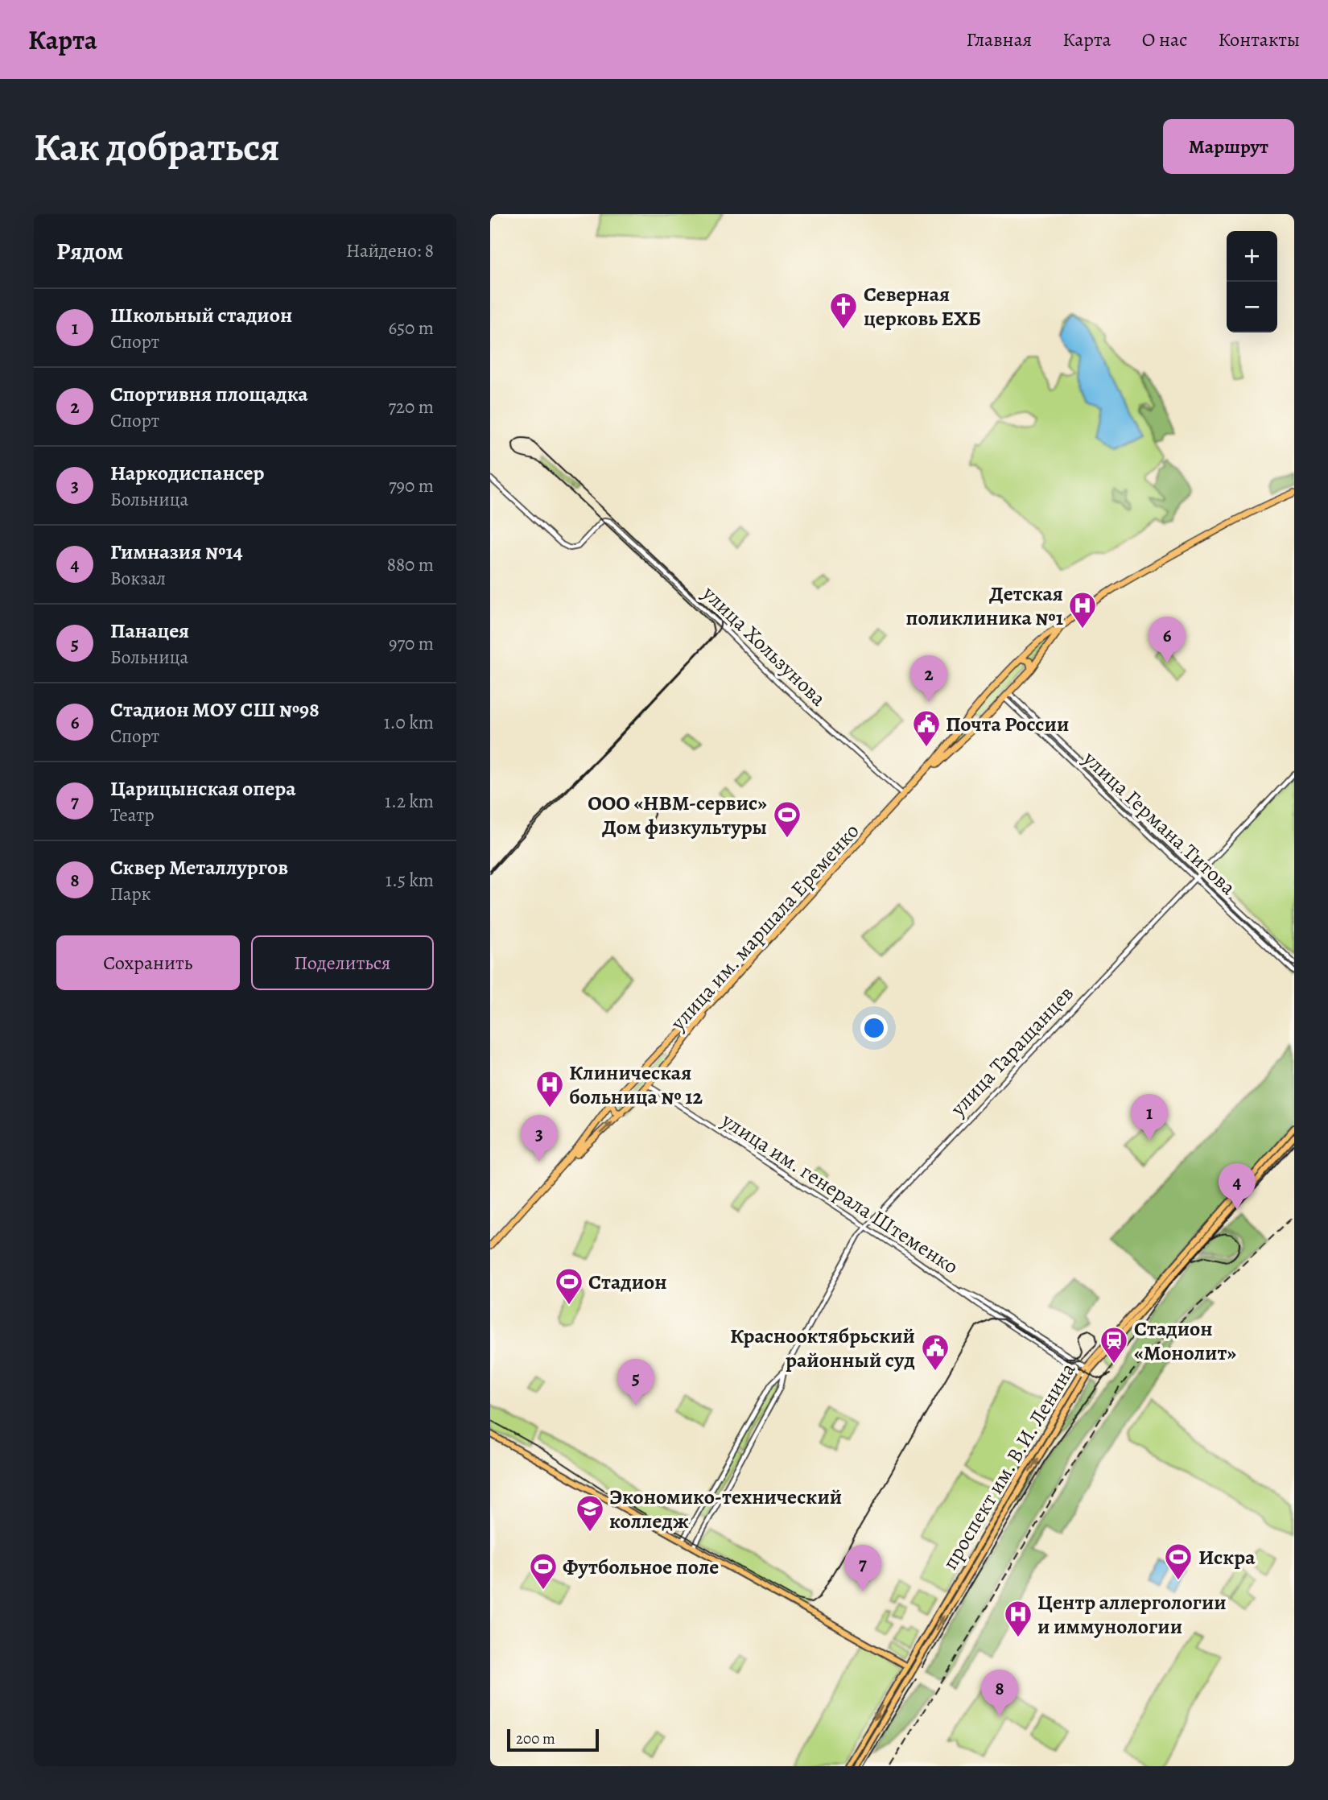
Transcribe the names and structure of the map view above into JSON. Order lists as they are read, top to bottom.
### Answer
{
  "streets": {
    "highway": ["улица им. маршала Еременко"],
    "main road": ["проспект им. В.И. Ленина"],
    "street": [
      "улица Хользунова",
      "улица Германа Титова",
      "улица Таращанцев",
      "улица им. генерала Штеменко"
    ]
  },
  "crossings": [
    ["улица Хользунова", "улица им. маршала Еременко"],
    ["улица Германа Титова", "улица им. маршала Еременко"],
    ["улица Германа Титова", "улица Таращанцев"],
    ["улица им. маршала Еременко", "улица им. генерала Штеменко"],
    ["улица Таращанцев", "улица им. генерала Штеменко"],
    ["улица им. генерала Штеменко", "проспект им. В.И. Ленина"]
  ],
  "places": {
    "church": ["Северная церковь ЕХБ"],
    "hospital": ["Детская поликлиника №1", "Клиническая больница № 12", "Центр аллергологии и иммунологии"],
    "public building": ["Почта России", "Краснооктябрьский районный суд"],
    "sports": [
      "ООО «НВМ-сервис» Дом физкультуры",
      "Стадион",
      "Искра",
      "Футбольное поле"
    ],
    "station": ["Стадион «Монолит»"],
    "school or university": ["Экономико-технический колледж"]
  },
  "scale_bar": "200 m",
  "page": {
    "header": "Карта",
    "nav": [
      "Главная",
      "Карта",
      "О нас",
      "Контакты"
    ],
    "buttons": [
      "Маршрут",
      ["Сохранить", "Поделиться"]
    ],
    "title": "Как добраться",
    "heading": ["Рядом", "Найдено: 8"],
    "map_buttons": ["+", "−"],
    "list": [
      {
        "mark": "1",
        "name": "Школьный стадион",
        "note": "Спорт",
        "value": "650 m"
      },
      {
        "mark": "2",
        "name": "Спортивня площадка",
        "note": "Спорт",
        "value": "720 m"
      },
      {
        "mark": "3",
        "name": "Наркодиспансер",
        "note": "Больница",
        "value": "790 m"
      },
      {
        "mark": "4",
        "name": "Гимназия №14",
        "note": "Вокзал",
        "value": "880 m"
      },
      {
        "mark": "5",
        "name": "Панацея",
        "note": "Больница",
        "value": "970 m"
      },
      {
        "mark": "6",
        "name": "Стадион МОУ СШ №98",
        "note": "Спорт",
        "value": "1.0 km"
      },
      {
        "mark": "7",
        "name": "Царицынская опера",
        "note": "Театр",
        "value": "1.2 km"
      },
      {
        "mark": "8",
        "name": "Сквер Металлургов",
        "note": "Парк",
        "value": "1.5 km"
      }
    ],
    "pins": [
      "6",
      "2",
      "1",
      "3",
      "4",
      "5",
      "7",
      "8"
    ],
    "scale": "200 m"
  }
}
